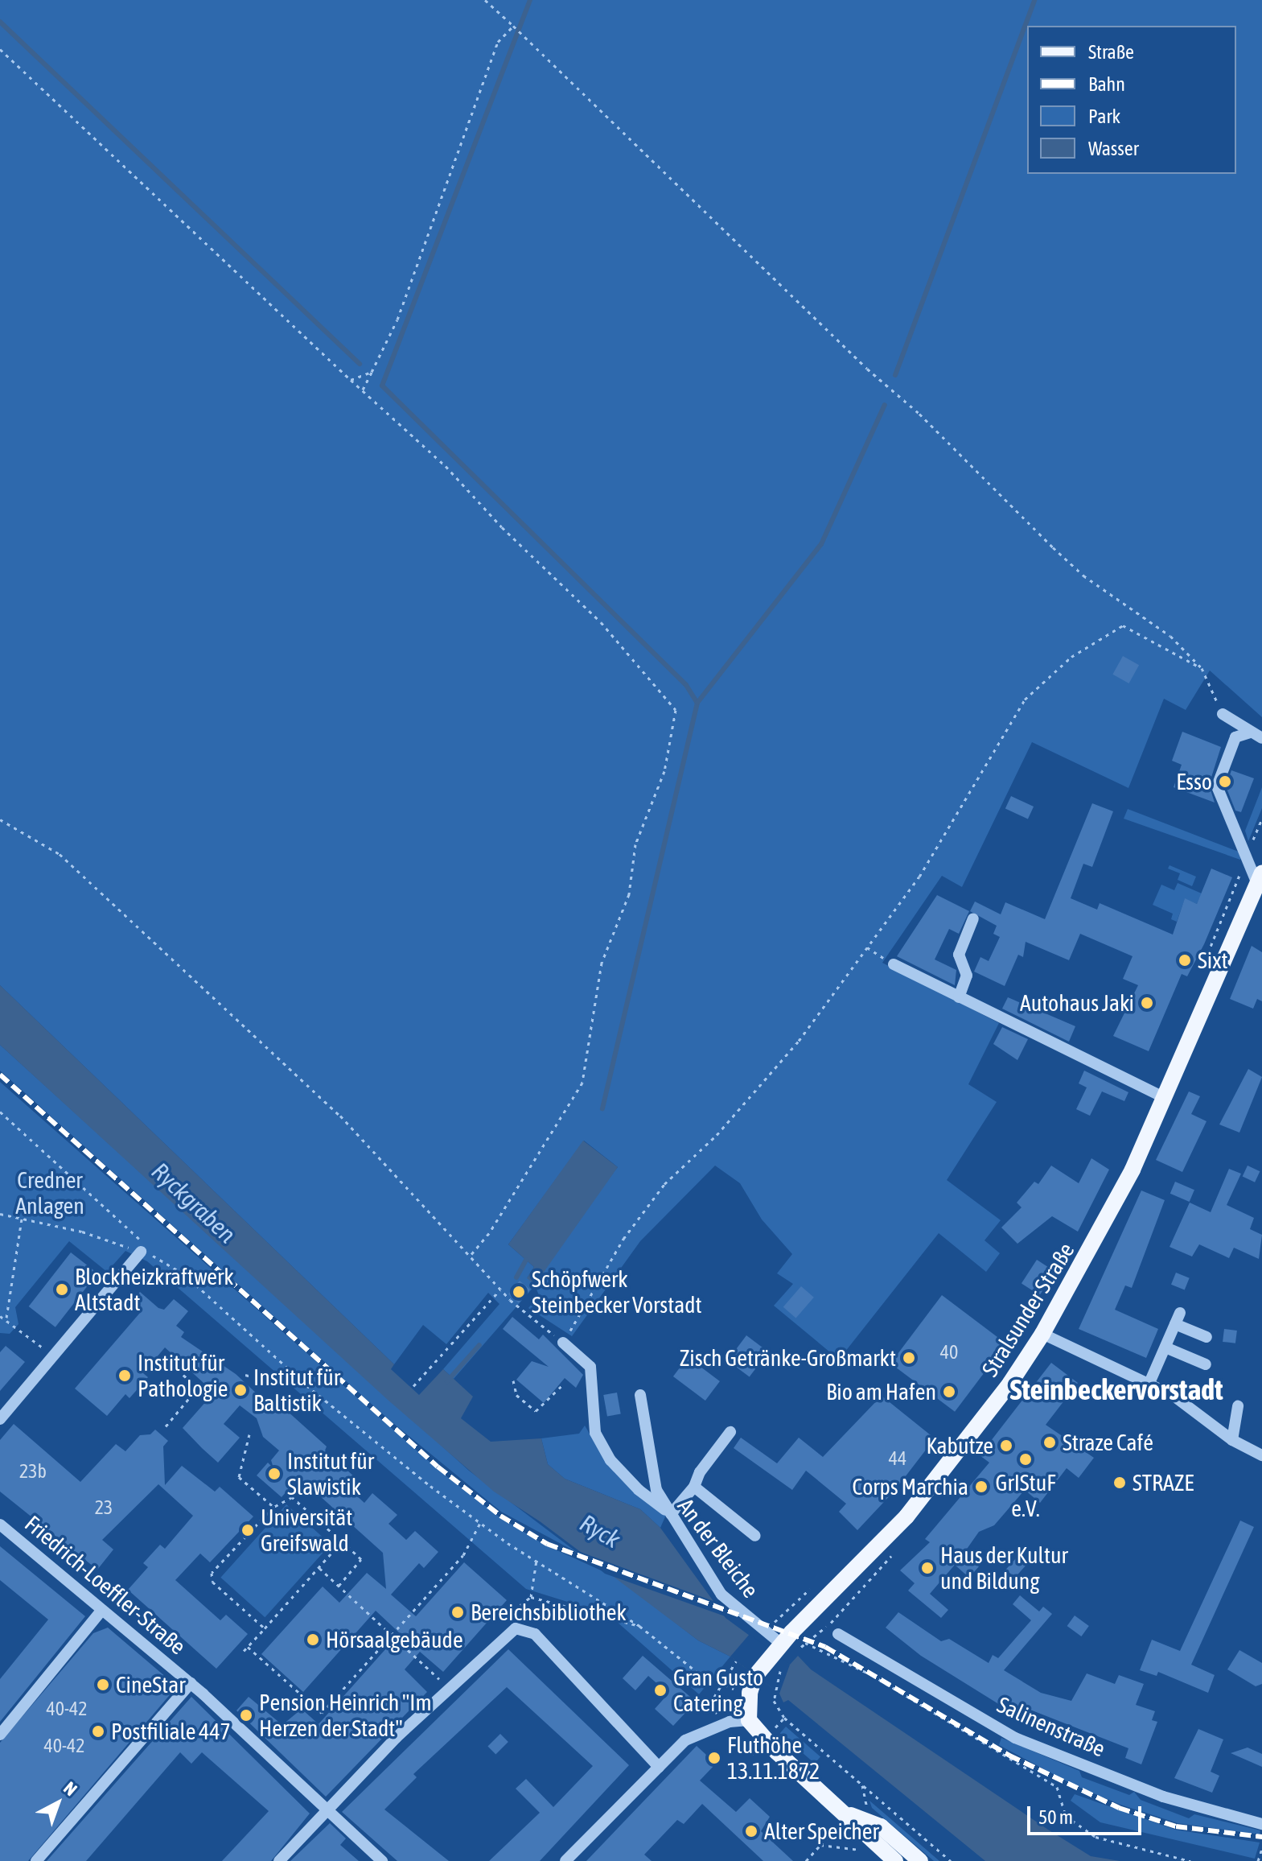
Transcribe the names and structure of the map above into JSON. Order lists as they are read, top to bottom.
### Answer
{
  "streets": {
    "main road": ["Stralsunder Straße"],
    "street": ["An der Bleiche", "Friedrich-Loeffler-Straße", "Salinenstraße"]
  },
  "crossings": [
    ["Stralsunder Straße", "An der Bleiche"]
  ],
  "districts": ["Steinbeckervorstadt"],
  "water": ["Ryckgraben", "Ryck"],
  "parks": ["Credner Anlagen"],
  "places": [
    "Esso",
    "Sixt",
    "Autohaus Jaki",
    "Blockheizkraftwerk Altstadt",
    "Schöpfwerk Steinbecker Vorstadt",
    "Zisch Getränke-Großmarkt",
    "Institut für Pathologie",
    "Institut für Baltistik",
    "Bio am Hafen",
    "Straze Café",
    "Kabutze",
    "GrIStuF e.V.",
    "Institut für Slawistik",
    "STRAZE",
    "Corps Marchia",
    "Universität Greifswald",
    "Haus der Kultur und Bildung",
    "Bereichsbibliothek",
    "Hörsaalgebäude",
    "CineStar",
    "Gran Gusto Catering",
    "Pension Heinrich \"Im Herzen der Stadt\"",
    "Postfiliale 447",
    "Fluthöhe 13.11.1872",
    "Alter Speicher"
  ],
  "house_numbers": [
    "40",
    "44",
    "23b",
    "23",
    "40-42",
    "40-42"
  ],
  "legend": [
    "Straße",
    "Bahn",
    "Park",
    "Wasser"
  ],
  "scale_bar": "50 m",
  "north": "top right"
}
